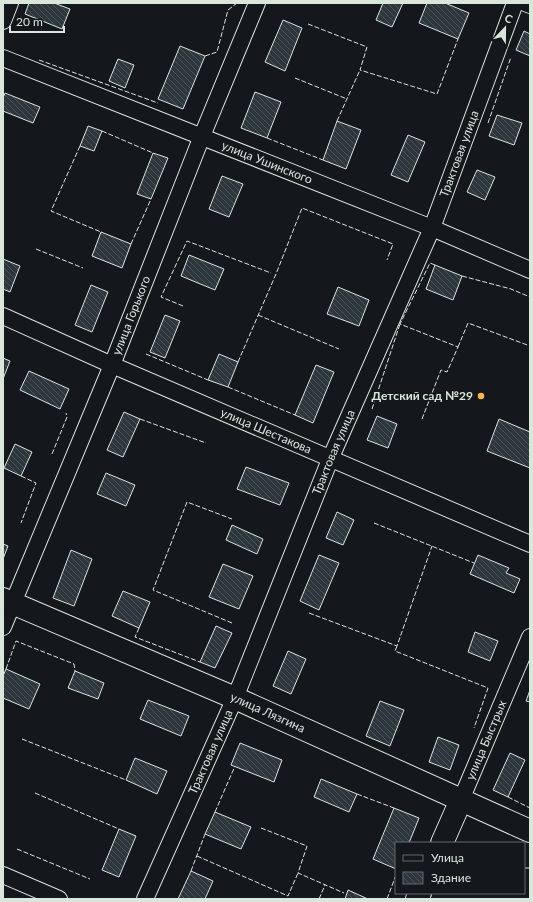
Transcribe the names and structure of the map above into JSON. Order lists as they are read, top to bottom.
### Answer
{
  "streets": {
    "main road": ["улица Лязгина", "улица Быстрых"],
    "street": [
      "Трактовая улица",
      "улица Ушинского",
      "улица Горького",
      "улица Шестакова"
    ]
  },
  "crossings": [
    ["Трактовая улица", "улица Ушинского"],
    ["Трактовая улица", "улица Шестакова"],
    ["Трактовая улица", "улица Лязгина"],
    ["улица Ушинского", "улица Горького"],
    ["улица Горького", "улица Шестакова"],
    ["улица Горького", "улица Лязгина"],
    ["улица Лязгина", "улица Быстрых"]
  ],
  "places": ["Детский сад №29"],
  "legend": ["Улица", "Здание"],
  "scale_bar": "20 m",
  "north": "top"
}
